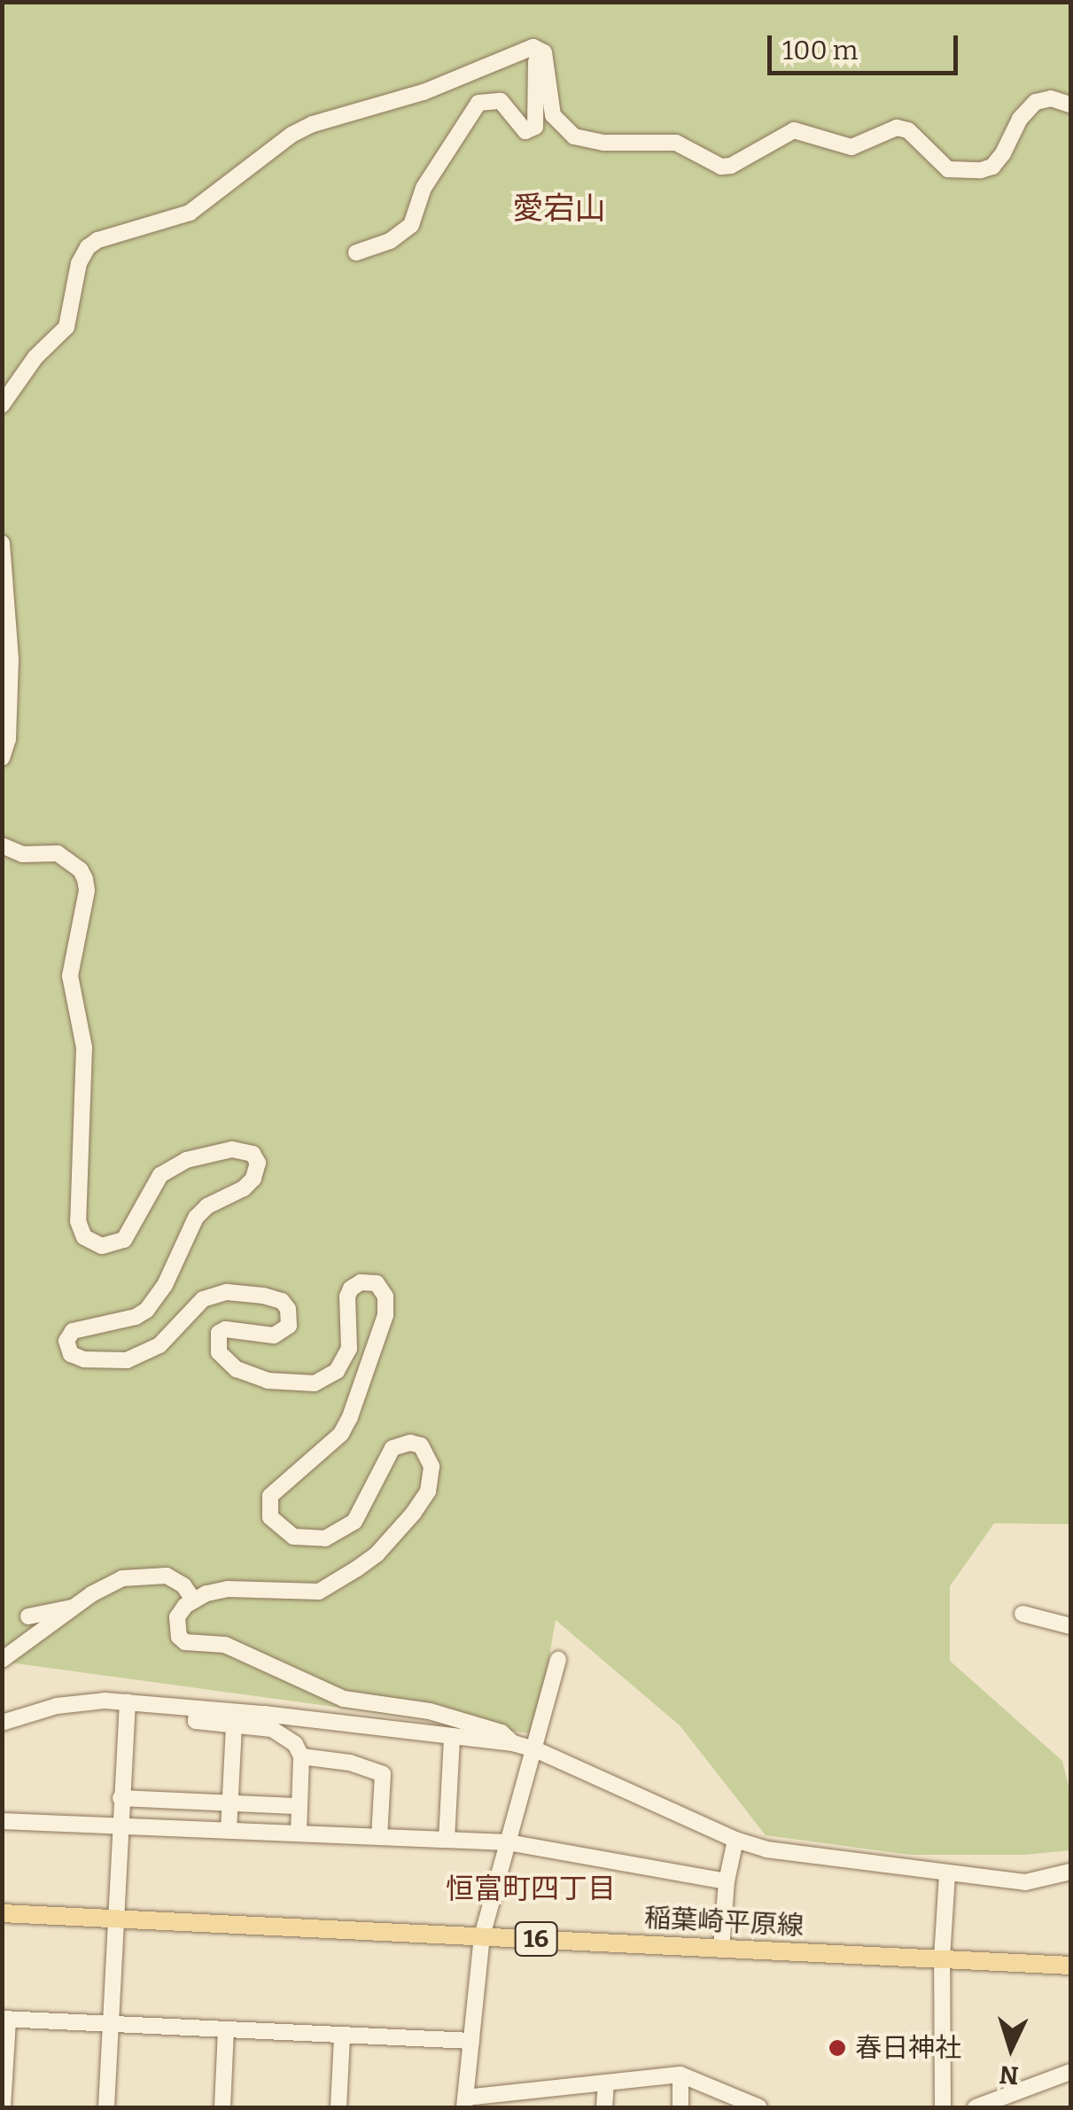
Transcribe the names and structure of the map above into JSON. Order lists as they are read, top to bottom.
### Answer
{
  "streets": {
    "main road": ["稲葉崎平原線", "16"]
  },
  "districts": ["愛宕山", "恒富町四丁目"],
  "places": ["春日神社"],
  "scale_bar": "100 m",
  "north": "bottom"
}
